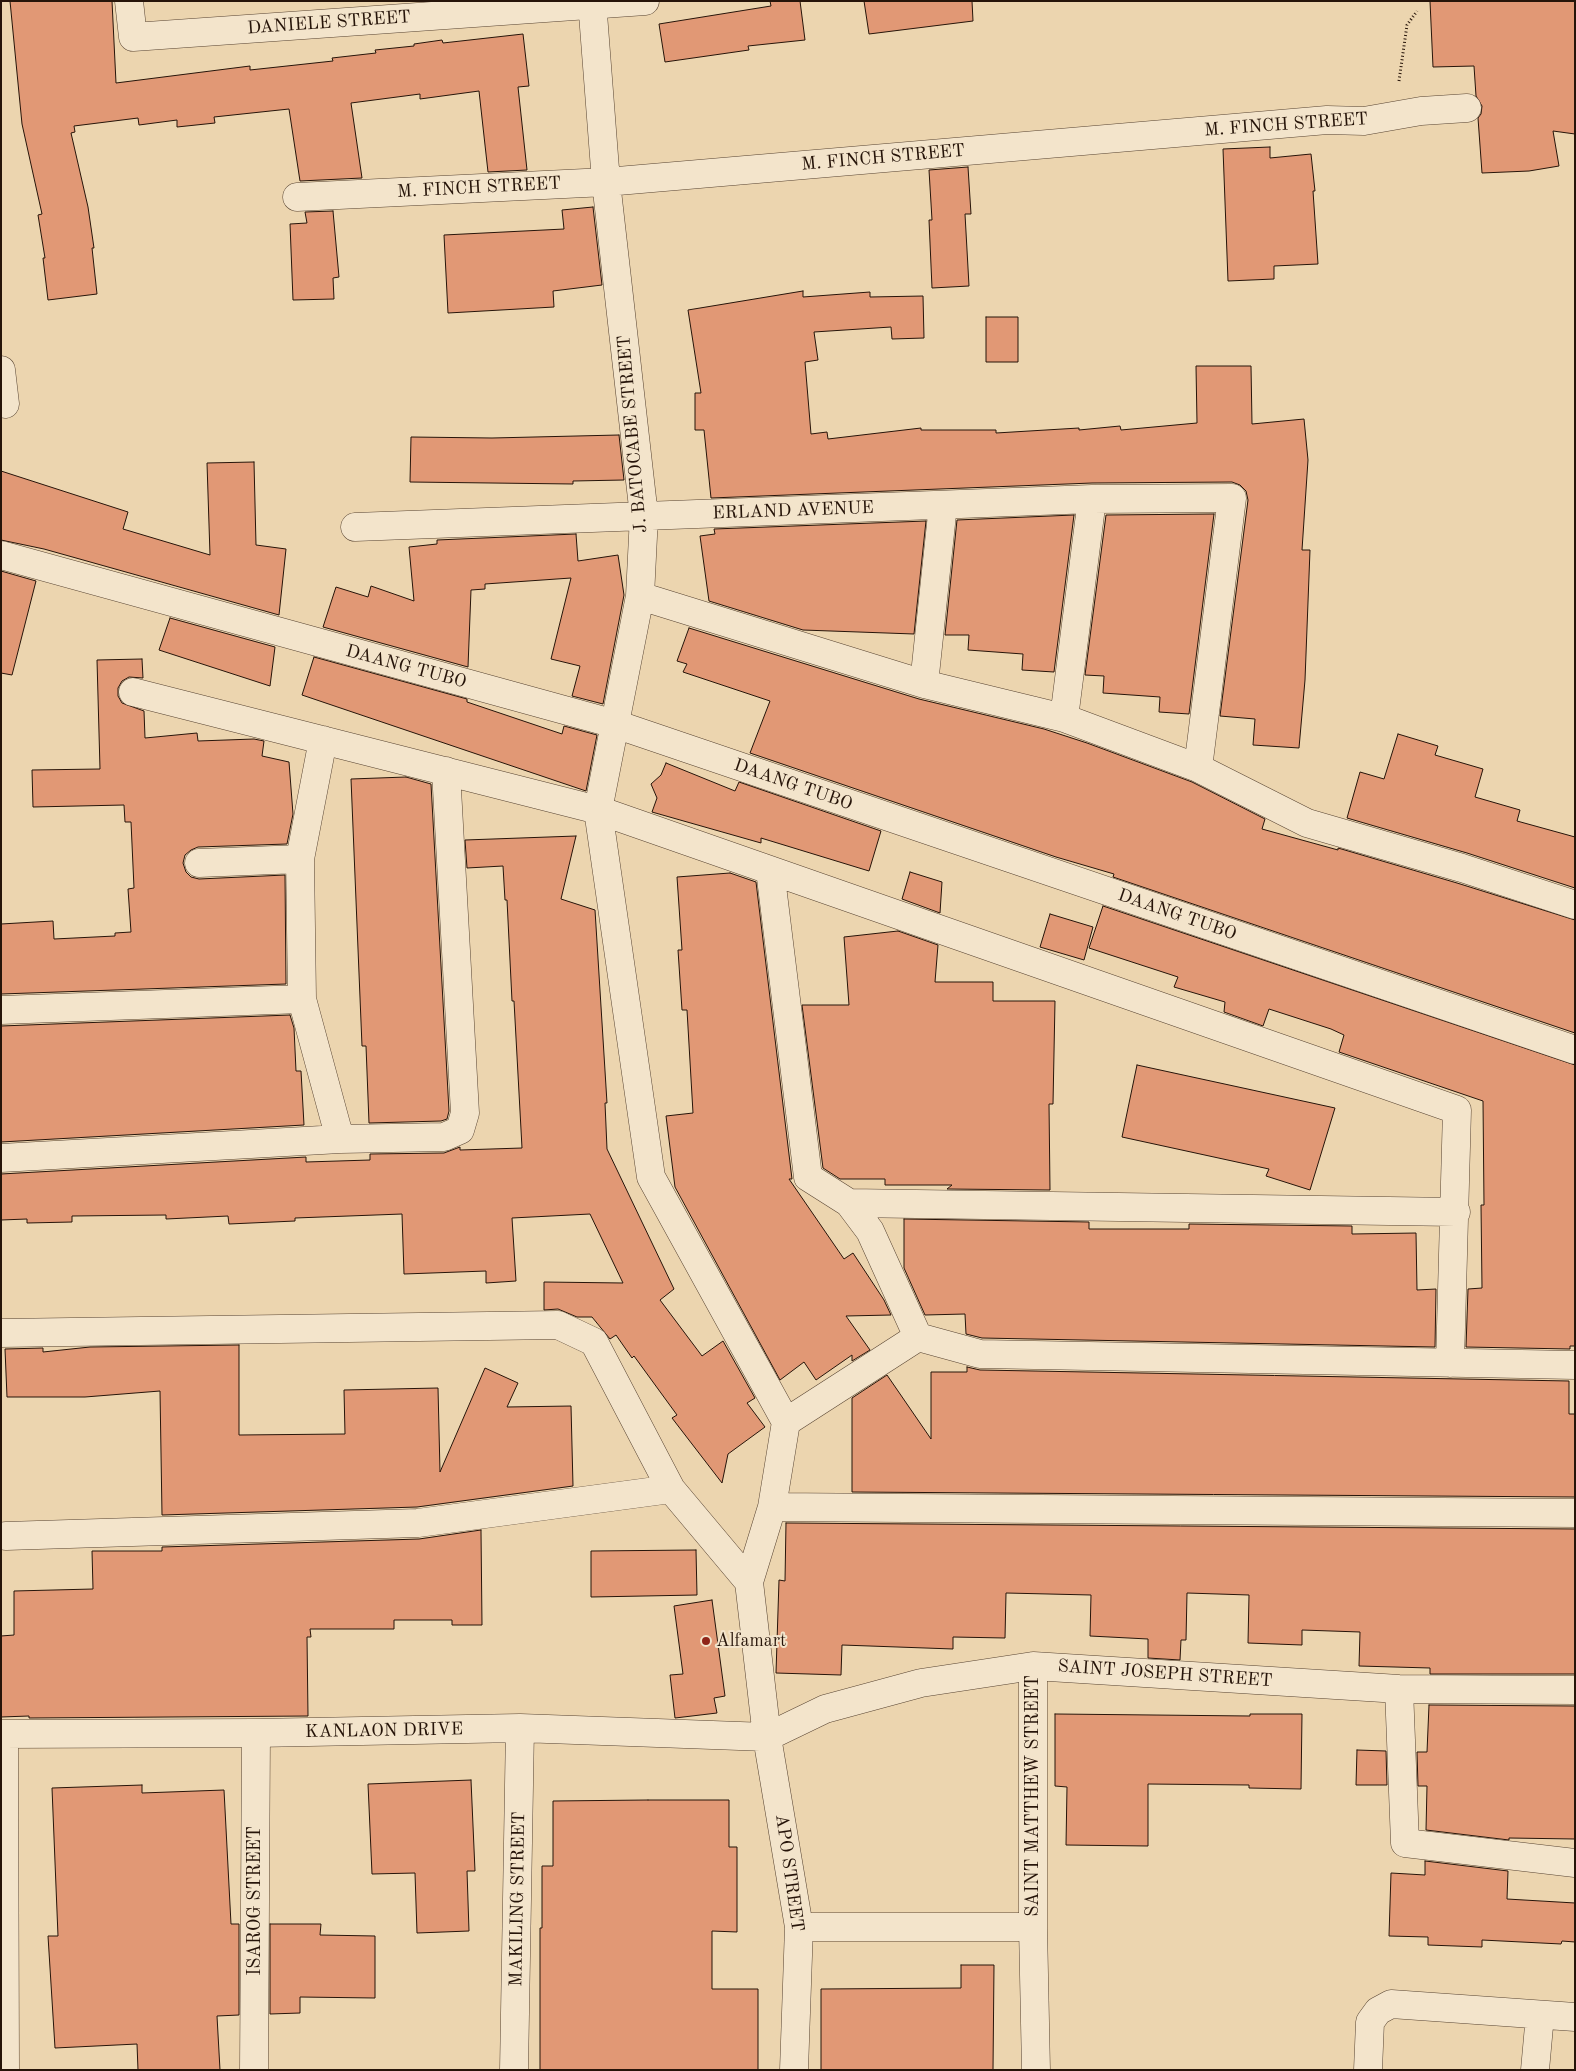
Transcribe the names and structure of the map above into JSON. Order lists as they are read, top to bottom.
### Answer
{
  "streets": {
    "street": [
      "DANIELE STREET",
      "M. FINCH STREET",
      "J. BATOCABE STREET",
      "ERLAND AVENUE",
      "DAANG TUBO",
      "SAINT JOSEPH STREET",
      "KANLAON DRIVE",
      "SAINT MATTHEW STREET",
      "APO STREET",
      "MAKILING STREET",
      "ISAROG STREET"
    ]
  },
  "crossings": [
    ["DANIELE STREET", "J. BATOCABE STREET"],
    ["M. FINCH STREET", "J. BATOCABE STREET"],
    ["J. BATOCABE STREET", "ERLAND AVENUE"],
    ["J. BATOCABE STREET", "DAANG TUBO"],
    ["SAINT JOSEPH STREET", "KANLAON DRIVE"],
    ["SAINT JOSEPH STREET", "SAINT MATTHEW STREET"],
    ["SAINT JOSEPH STREET", "APO STREET"],
    ["KANLAON DRIVE", "APO STREET"],
    ["KANLAON DRIVE", "MAKILING STREET"],
    ["KANLAON DRIVE", "ISAROG STREET"]
  ],
  "places": ["Alfamart"]
}
